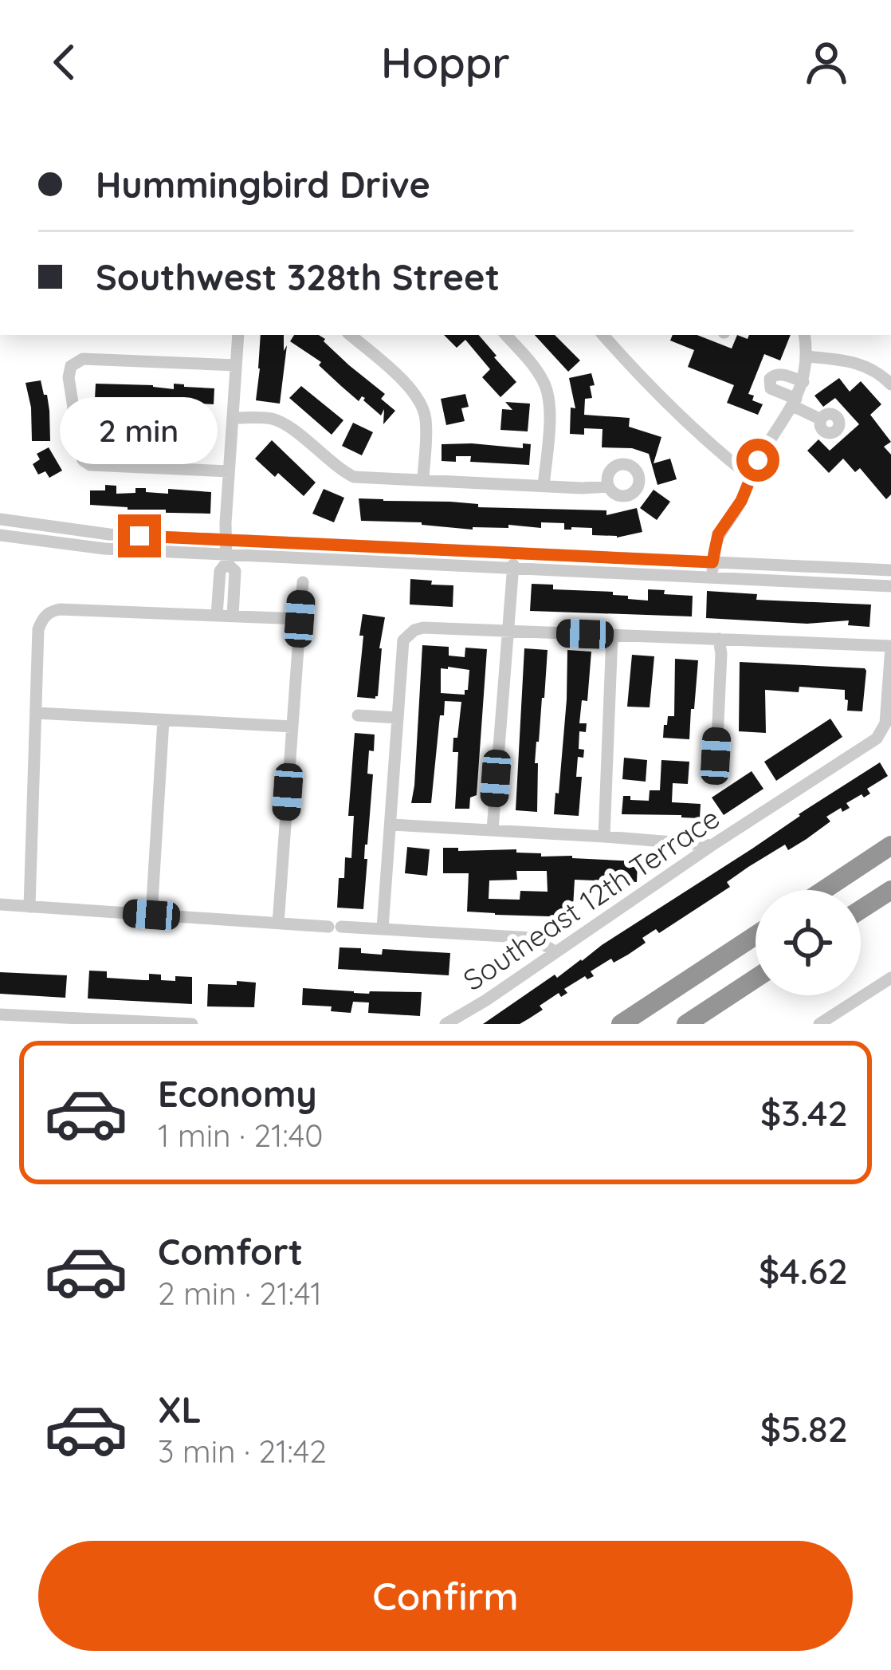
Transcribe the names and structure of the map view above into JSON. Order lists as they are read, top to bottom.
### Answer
{
  "streets": {
    "street": ["Southeast 12th Terrace"]
  },
  "page": {
    "header": "Hoppr",
    "banner": ["Hummingbird Drive", "Southwest 328th Street"],
    "bubble": "2 min",
    "list": [
      {
        "name": "Economy",
        "note": "1 min · 21:40",
        "value": "$3.42"
      },
      {
        "name": "Comfort",
        "note": "2 min · 21:41",
        "value": "$4.62"
      },
      {
        "name": "XL",
        "note": "3 min · 21:42",
        "value": "$5.82"
      }
    ],
    "buttons": "Confirm"
  }
}
